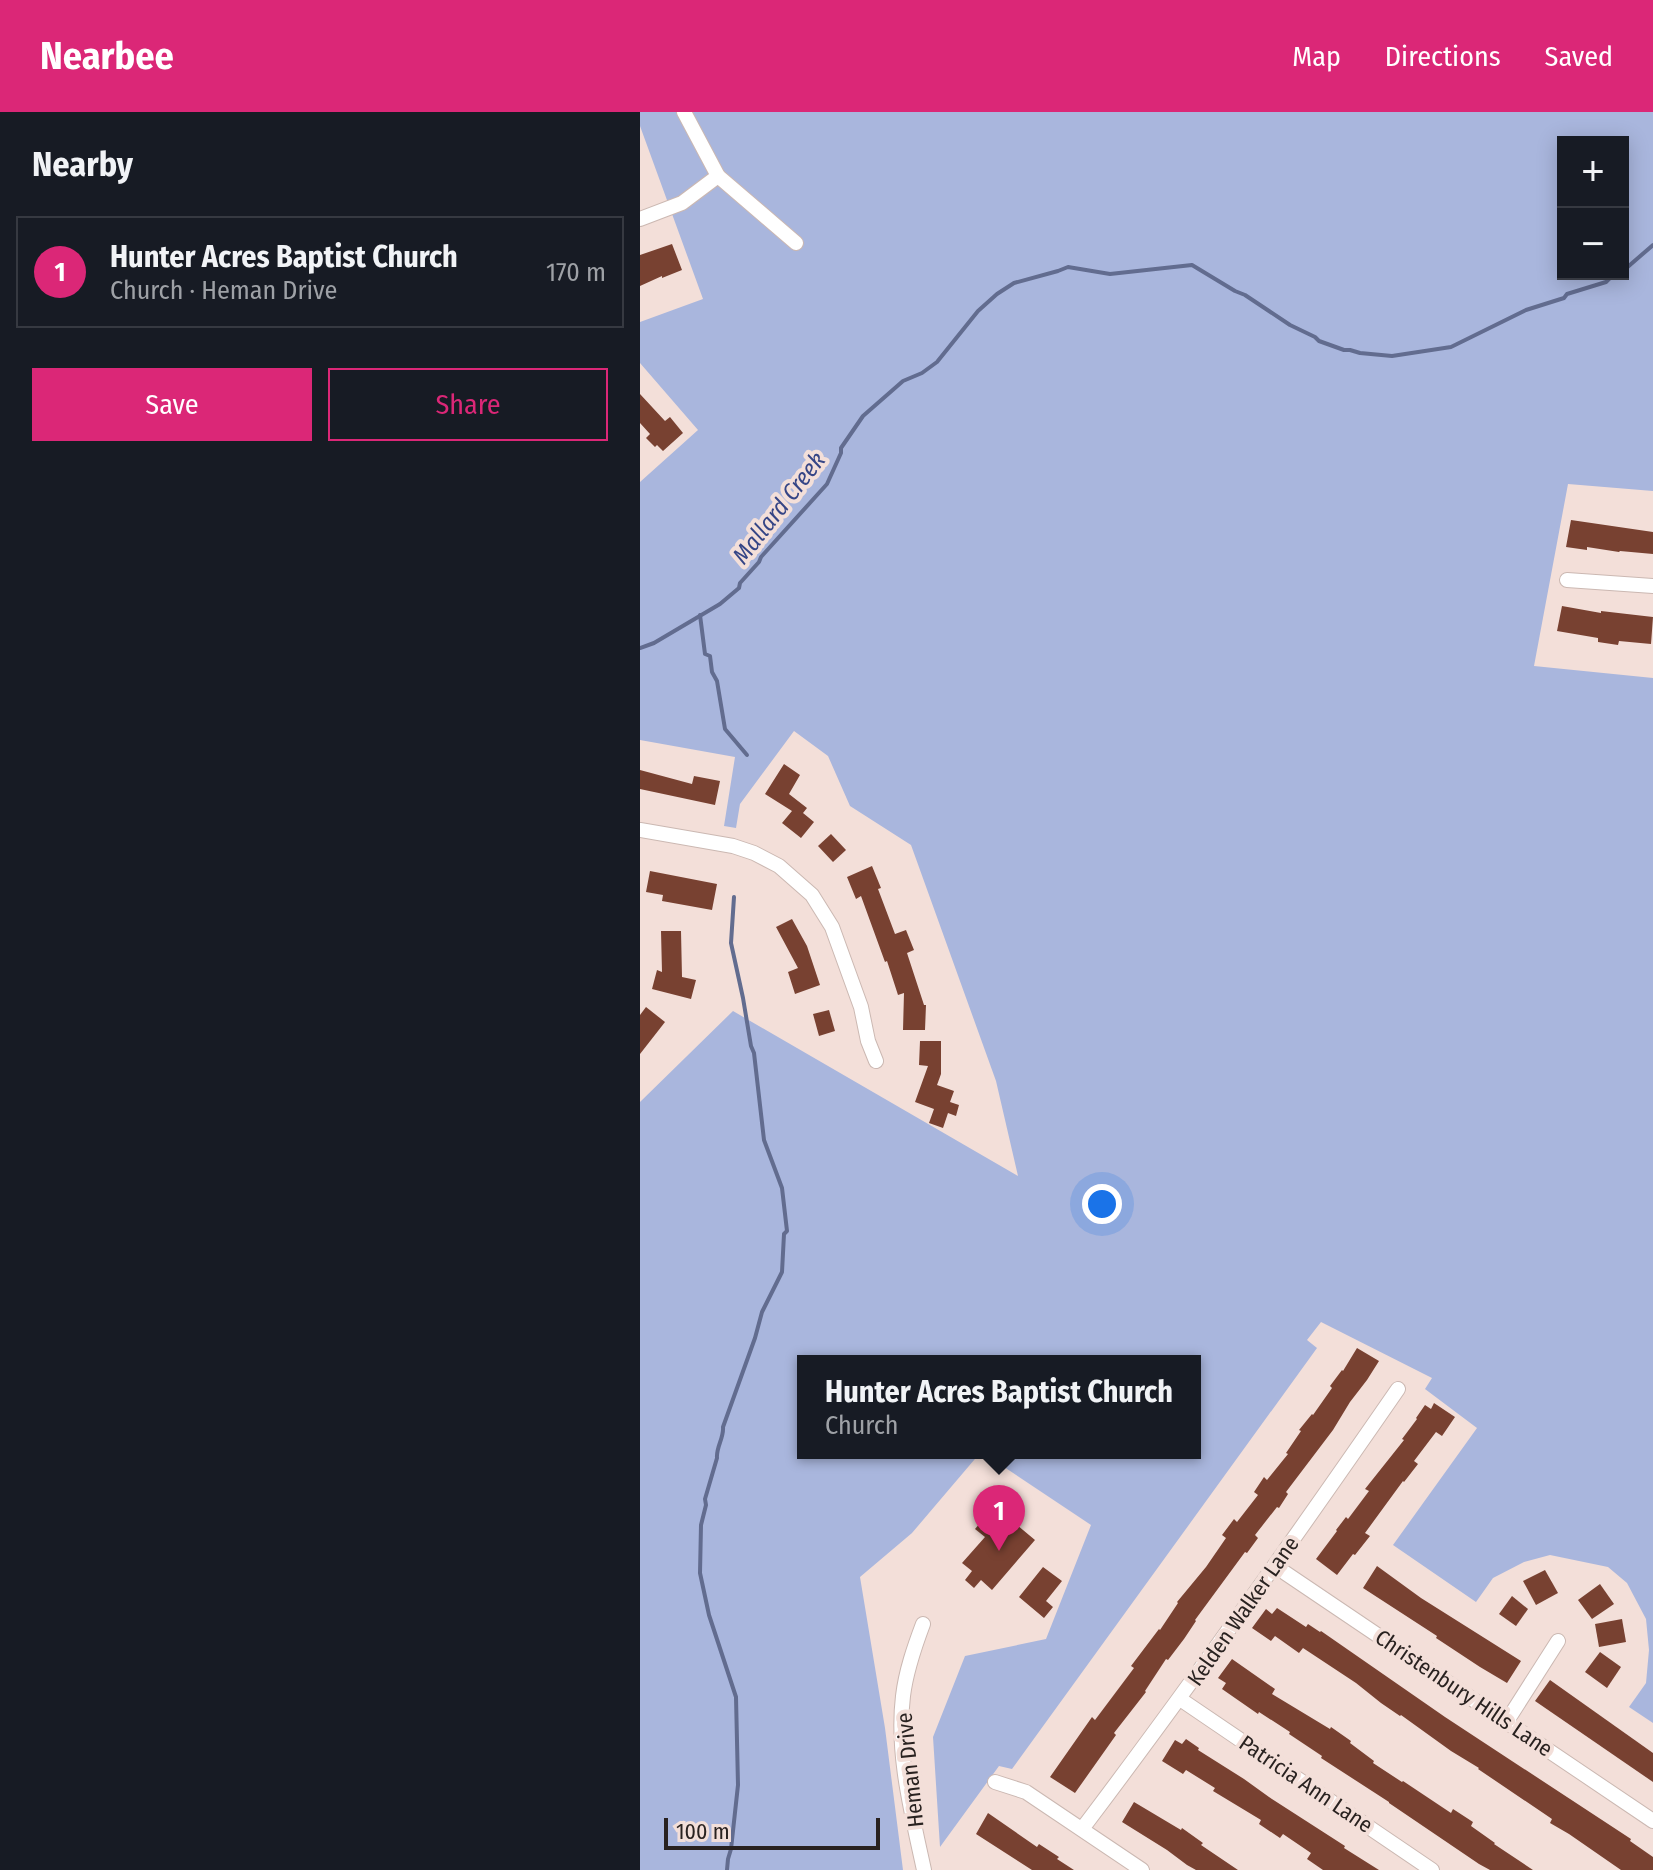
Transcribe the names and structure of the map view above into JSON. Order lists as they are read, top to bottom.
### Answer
{
  "streets": {
    "street": [
      "Kelden Walker Lane",
      "Christenbury Hills Lane",
      "Heman Drive",
      "Patricia Ann Lane"
    ]
  },
  "crossings": [
    ["Kelden Walker Lane", "Christenbury Hills Lane"],
    ["Kelden Walker Lane", "Patricia Ann Lane"]
  ],
  "water": ["Mallard Creek"],
  "scale_bar": "100 m",
  "page": {
    "header": "Nearbee",
    "nav": ["Map", "Directions", "Saved"],
    "heading": "Nearby",
    "map_buttons": ["+", "−"],
    "list": [
      {
        "mark": "1",
        "name": "Hunter Acres Baptist Church",
        "note": "Church · Heman Drive",
        "value": "170 m"
      }
    ],
    "buttons": ["Save", "Share"],
    "popup": ["Hunter Acres Baptist Church", "Church"],
    "pins": "1",
    "scale": "100 m"
  }
}
